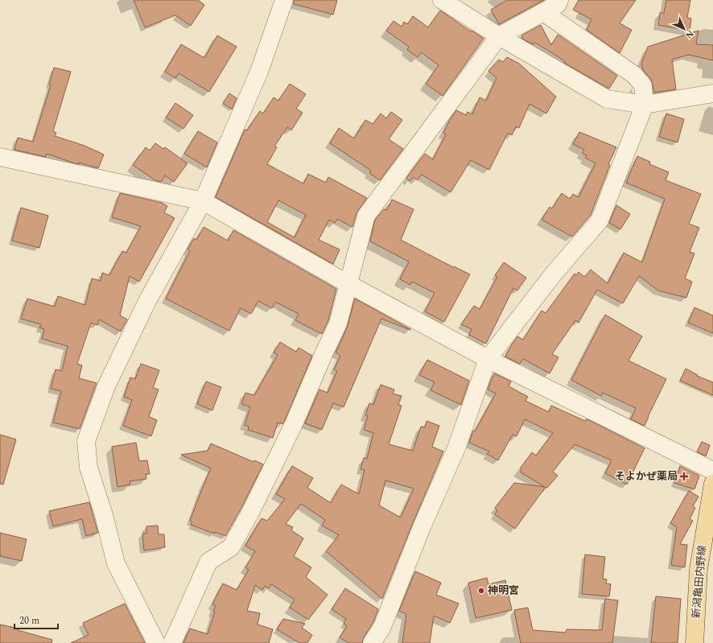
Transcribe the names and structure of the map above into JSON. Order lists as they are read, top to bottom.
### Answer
{
  "streets": {
    "main road": ["新潟亀田内野線"]
  },
  "places": {
    "health": ["そよかぜ薬局"],
    "other": ["神明宮"]
  },
  "scale_bar": "20 m",
  "north": "bottom right"
}
